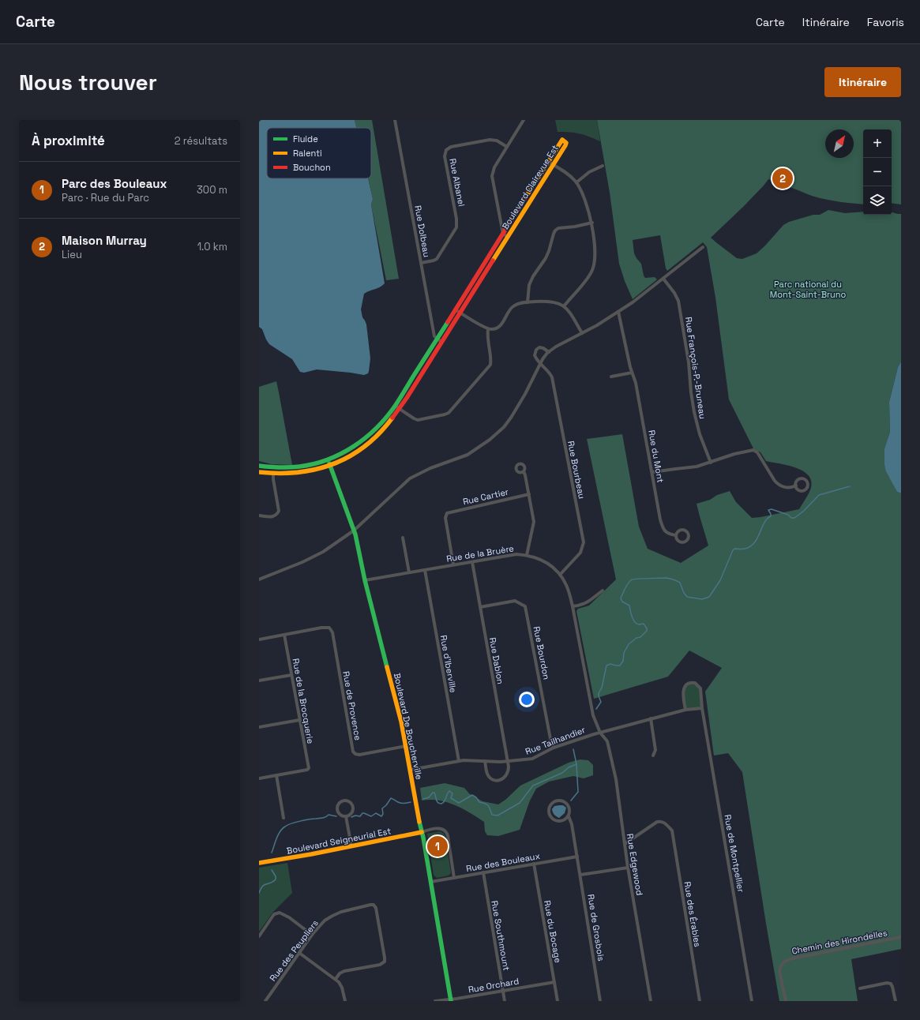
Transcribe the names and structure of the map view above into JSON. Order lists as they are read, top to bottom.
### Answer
{
  "streets": {
    "street": [
      "Rue Albanel",
      "Boulevard Clairevue Est",
      "Rue Dolbeau",
      "Rue François-P.-Bruneau",
      "Rue du Mont",
      "Rue Bourbeau",
      "Rue Cartier",
      "Rue de la Bruère",
      "Rue Bourdon",
      "Rue Dablon",
      "Rue d'Iberville",
      "Rue de la Brocquerie",
      "Rue de Provence",
      "Boulevard De Boucherville",
      "Rue Tailhandier",
      "Boulevard Seigneurial Est",
      "Rue de Montpellier",
      "Rue des Bouleaux",
      "Rue Edgewood",
      "Rue des Érables",
      "Rue de Grosbois",
      "Rue du Bocage",
      "Rue Southmount",
      "Chemin des Hirondelles",
      "Rue des Peupliers",
      "Rue Orchard"
    ]
  },
  "crossings": [
    ["Rue Albanel", "Rue Dolbeau"],
    ["Boulevard Clairevue Est", "Rue Dolbeau"],
    ["Boulevard Clairevue Est", "Boulevard De Boucherville"],
    ["Rue Bourbeau", "Rue de la Bruère"],
    ["Rue Cartier", "Rue de la Bruère"],
    ["Rue de la Bruère", "Rue Dablon"],
    ["Rue de la Bruère", "Rue d'Iberville"],
    ["Rue de la Bruère", "Boulevard De Boucherville"],
    ["Rue de la Bruère", "Rue Tailhandier"],
    ["Rue de la Bruère", "Rue Edgewood"],
    ["Rue Bourdon", "Rue Dablon"],
    ["Rue Bourdon", "Rue Tailhandier"],
    ["Rue Dablon", "Rue Tailhandier"],
    ["Rue d'Iberville", "Rue Tailhandier"],
    ["Rue de la Brocquerie", "Rue de Provence"],
    ["Rue de Provence", "Boulevard De Boucherville"],
    ["Boulevard De Boucherville", "Rue Tailhandier"],
    ["Boulevard De Boucherville", "Boulevard Seigneurial Est"],
    ["Boulevard De Boucherville", "Rue des Bouleaux"],
    ["Boulevard De Boucherville", "Rue Orchard"],
    ["Rue Tailhandier", "Rue de Montpellier"],
    ["Rue Tailhandier", "Rue Edgewood"],
    ["Rue des Bouleaux", "Rue de Grosbois"],
    ["Rue des Bouleaux", "Rue du Bocage"],
    ["Rue des Bouleaux", "Rue Southmount"],
    ["Rue Edgewood", "Rue des Érables"],
    ["Rue du Bocage", "Rue Orchard"],
    ["Rue Southmount", "Rue Orchard"]
  ],
  "parks": ["Parc national du Mont-Saint-Bruno"],
  "legend": ["Fluide", "Ralenti", "Bouchon"],
  "north": "top right",
  "page": {
    "header": "Carte",
    "nav": ["Carte", "Itinéraire", "Favoris"],
    "buttons": "Itinéraire",
    "title": "Nous trouver",
    "heading": ["À proximité", "2 résultats"],
    "map_buttons": ["+", "−"],
    "list": [
      {
        "mark": "1",
        "name": "Parc des Bouleaux",
        "note": "Parc · Rue du Parc",
        "value": "300 m"
      },
      {
        "mark": "2",
        "name": "Maison Murray",
        "note": "Lieu",
        "value": "1.0 km"
      }
    ],
    "pins": ["2", "1"]
  }
}
